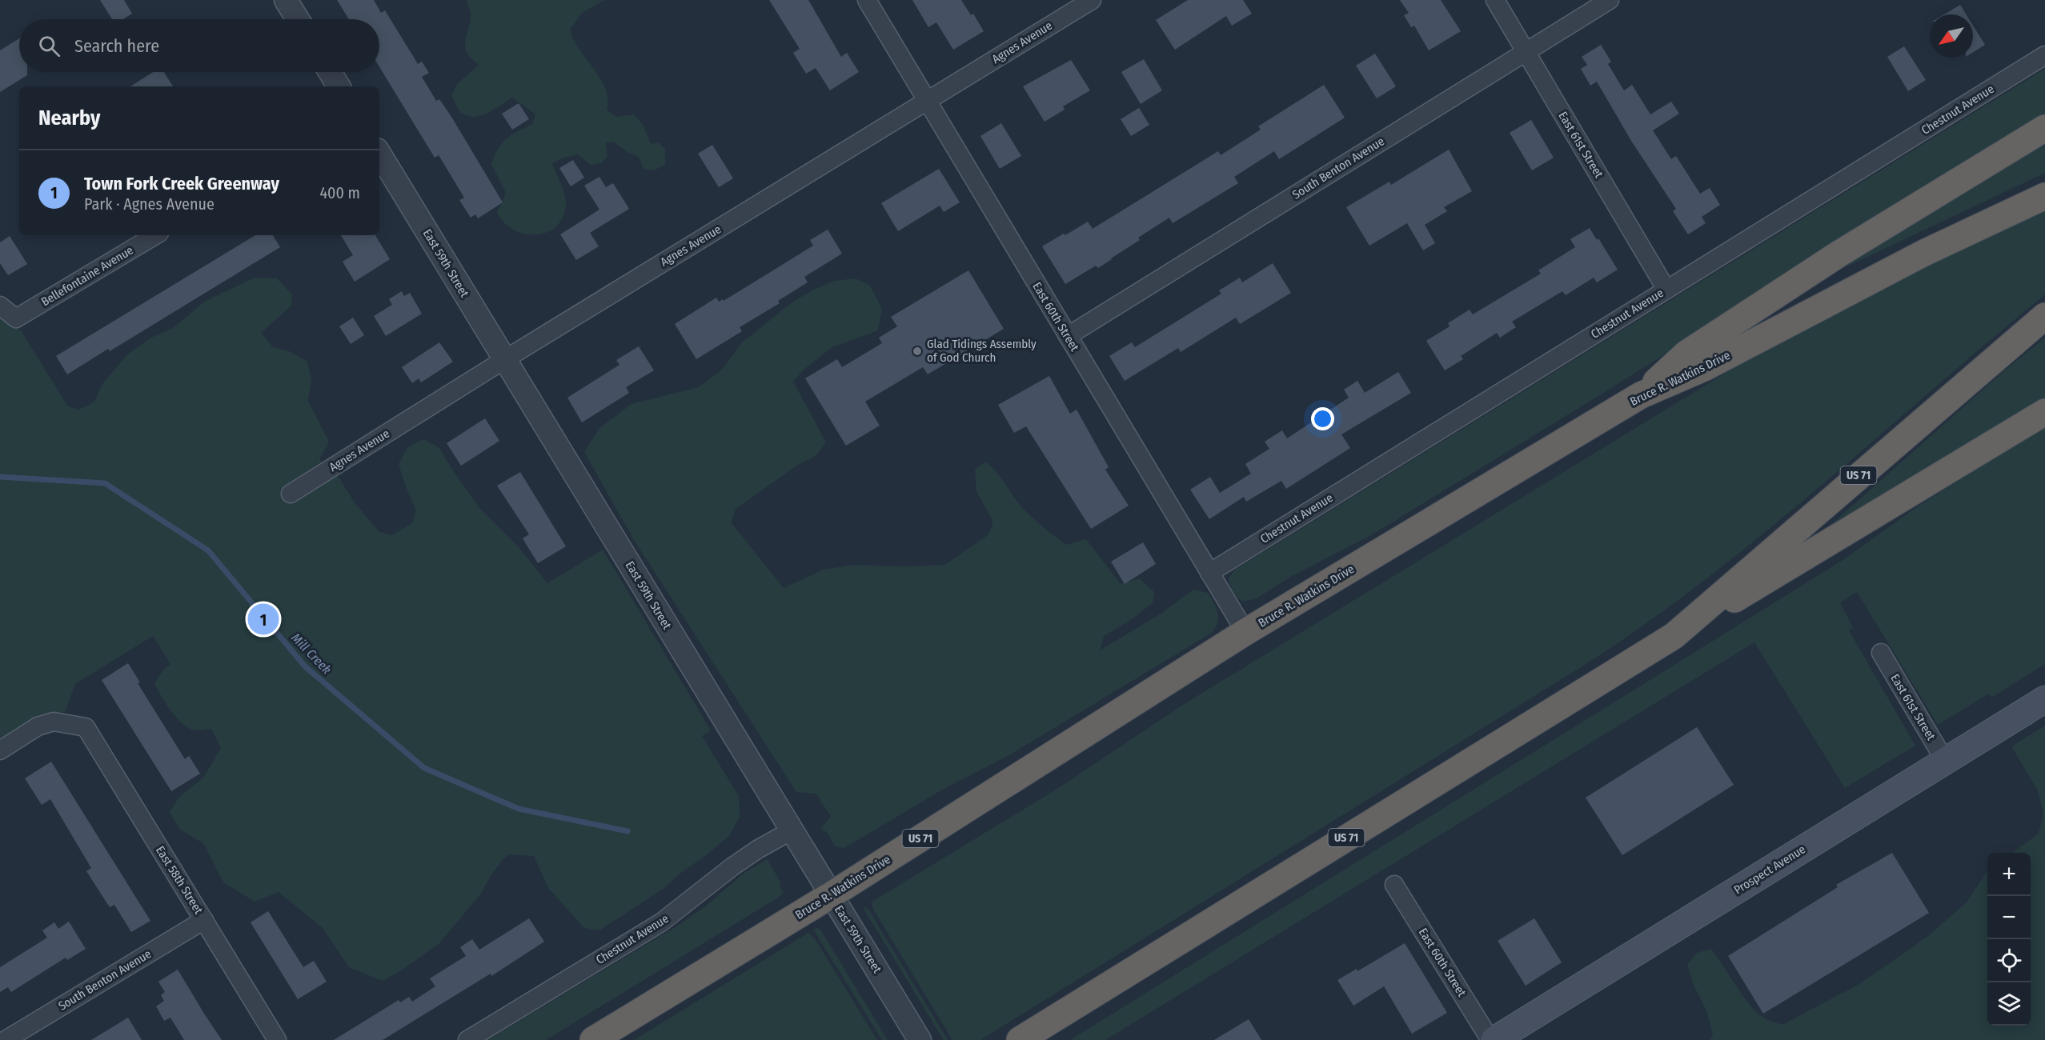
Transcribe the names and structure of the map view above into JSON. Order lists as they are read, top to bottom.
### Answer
{
  "streets": {
    "highway": ["Bruce R. Watkins Drive", "US 71"],
    "main road": ["Prospect Avenue"],
    "street": [
      "Agnes Avenue",
      "Chestnut Avenue",
      "East 61st Street",
      "South Benton Avenue",
      "East 59th Street",
      "Bellefontaine Avenue",
      "East 60th Street",
      "East 58th Street"
    ]
  },
  "crossings": [
    ["Agnes Avenue", "East 59th Street"],
    ["Agnes Avenue", "East 60th Street"],
    ["Chestnut Avenue", "East 61st Street"],
    ["Chestnut Avenue", "East 59th Street"],
    ["Chestnut Avenue", "East 60th Street"],
    ["East 61st Street", "South Benton Avenue"],
    ["East 61st Street", "Prospect Avenue"],
    ["South Benton Avenue", "East 60th Street"],
    ["South Benton Avenue", "East 58th Street"],
    ["East 59th Street", "Bruce R. Watkins Drive"],
    ["East 60th Street", "Bruce R. Watkins Drive"],
    ["East 60th Street", "Prospect Avenue"]
  ],
  "water": ["Mill Creek"],
  "places": ["Glad Tidings Assembly of God Church"],
  "north": "bottom left",
  "page": {
    "search": "Search here",
    "heading": "Nearby",
    "list": [
      {
        "mark": "1",
        "name": "Town Fork Creek Greenway",
        "note": "Park · Agnes Avenue",
        "value": "400 m"
      }
    ],
    "pins": "1",
    "map_buttons": ["+", "−"]
  }
}
